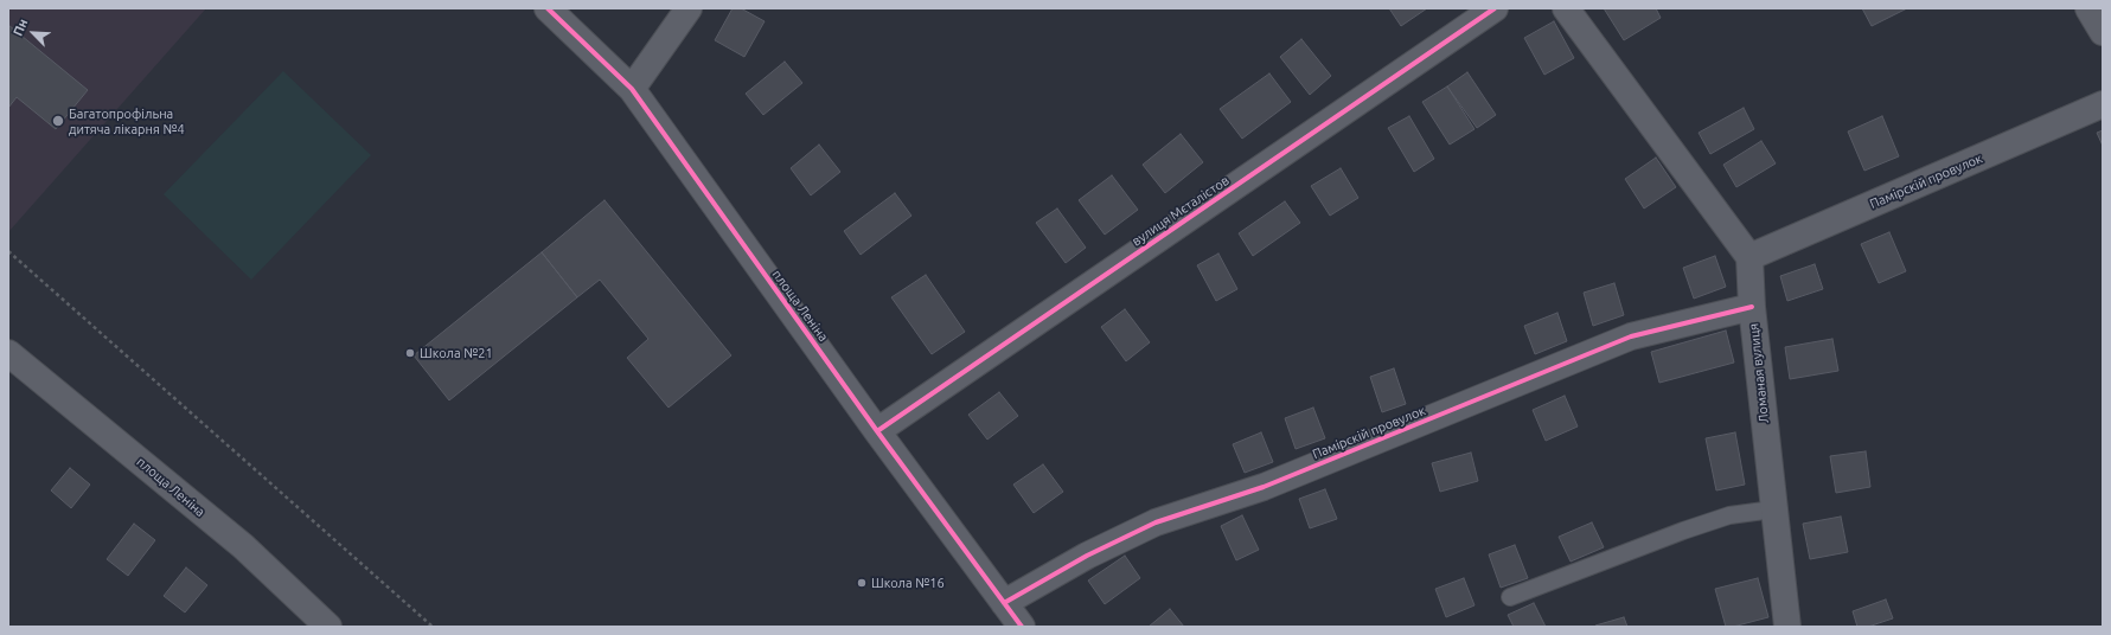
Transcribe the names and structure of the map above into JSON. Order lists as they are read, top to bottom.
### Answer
{
  "streets": {
    "street": [
      "Памірскій провулок",
      "вулиця Мєталістов",
      "площа Леніна",
      "Ломаная вулиця"
    ]
  },
  "crossings": [
    ["Памірскій провулок", "площа Леніна"],
    ["Памірскій провулок", "Ломаная вулиця"],
    ["вулиця Мєталістов", "площа Леніна"]
  ],
  "places": ["Багатопрофільна дитяча лікарня №4", "Школа №21", "Школа №16"],
  "north": "top left"
}
